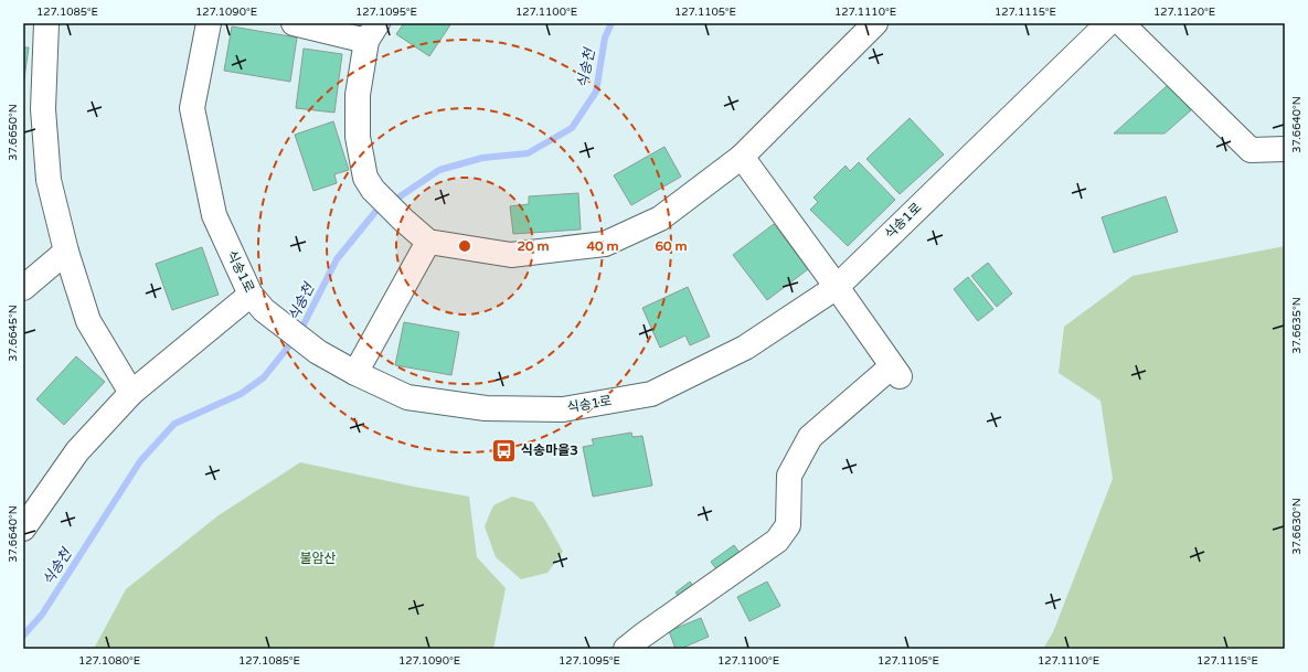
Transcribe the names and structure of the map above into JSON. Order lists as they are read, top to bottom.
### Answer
{
  "streets": {
    "street": ["식송1로"]
  },
  "water": ["식송천"],
  "parks": ["불암산"],
  "places": {
    "bus stop": ["식송마을3"]
  },
  "coordinates": [
    "127.1085°E",
    "127.1090°E",
    "127.1095°E",
    "127.1100°E",
    "127.1105°E",
    "127.1110°E",
    "127.1115°E",
    "127.1120°E",
    "37.6640°N",
    "37.6650°N",
    "37.6635°N",
    "37.6645°N",
    "37.6630°N",
    "127.1080°E"
  ],
  "rings": ["20 m", "40 m", "60 m"]
}
